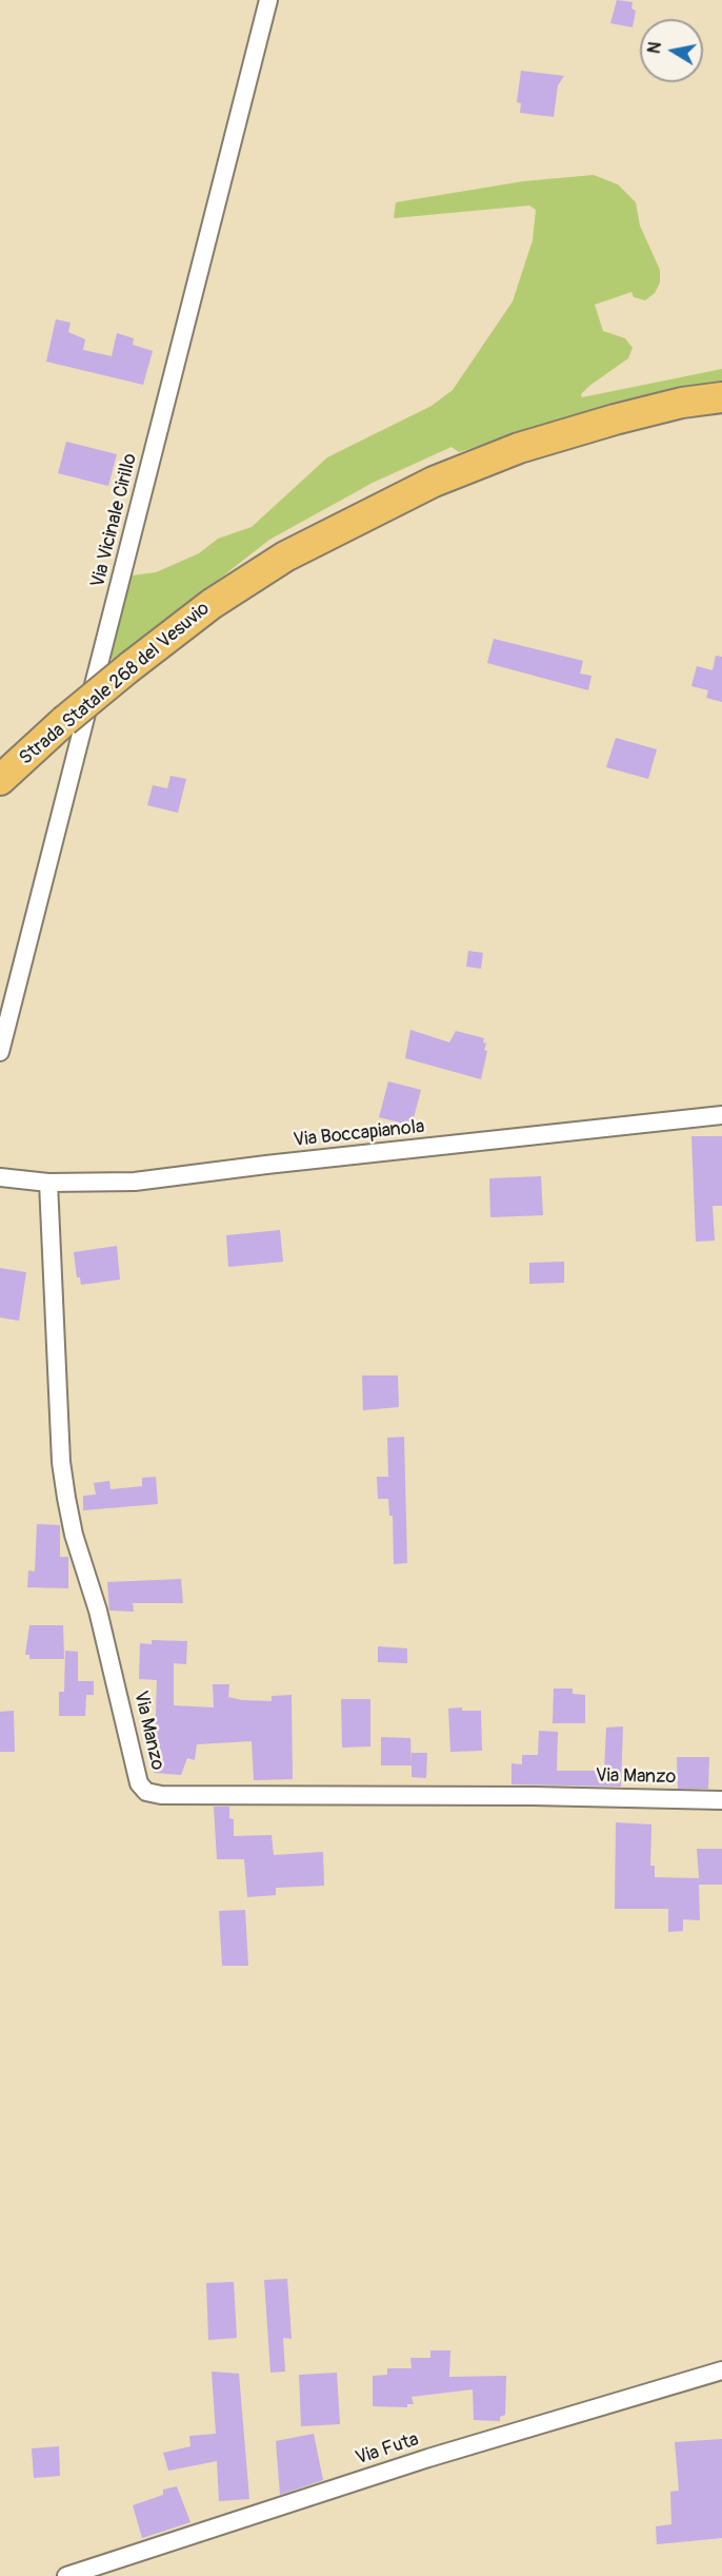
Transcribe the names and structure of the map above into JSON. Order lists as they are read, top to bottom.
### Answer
{
  "streets": {
    "highway": ["Strada Statale 268 del Vesuvio"],
    "street": [
      "Via Vicinale Cirillo",
      "Via Boccapianola",
      "Via Manzo",
      "Via Futa"
    ]
  },
  "crossings": [
    ["Via Boccapianola", "Via Manzo"]
  ],
  "north": "left"
}
